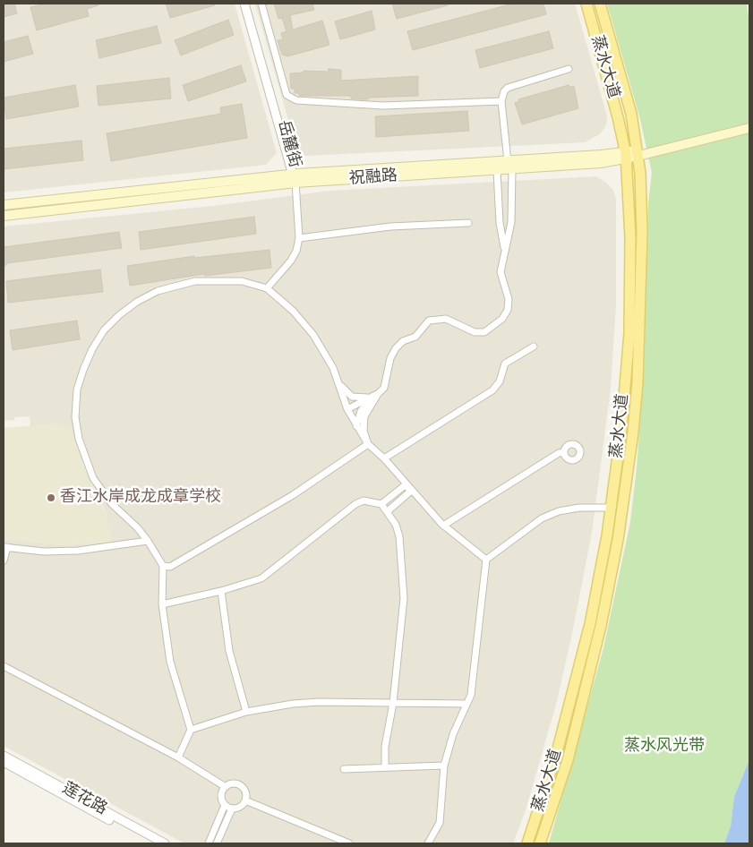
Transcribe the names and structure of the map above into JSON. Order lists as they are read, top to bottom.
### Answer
{
  "streets": {
    "main road": ["蒸水大道", "祝融路"],
    "street": ["岳麓街", "莲花路"]
  },
  "crossings": [
    ["蒸水大道", "祝融路"],
    ["岳麓街", "祝融路"]
  ],
  "parks": ["蒸水风光带"],
  "places": ["香江水岸成龙成章学校"]
}
